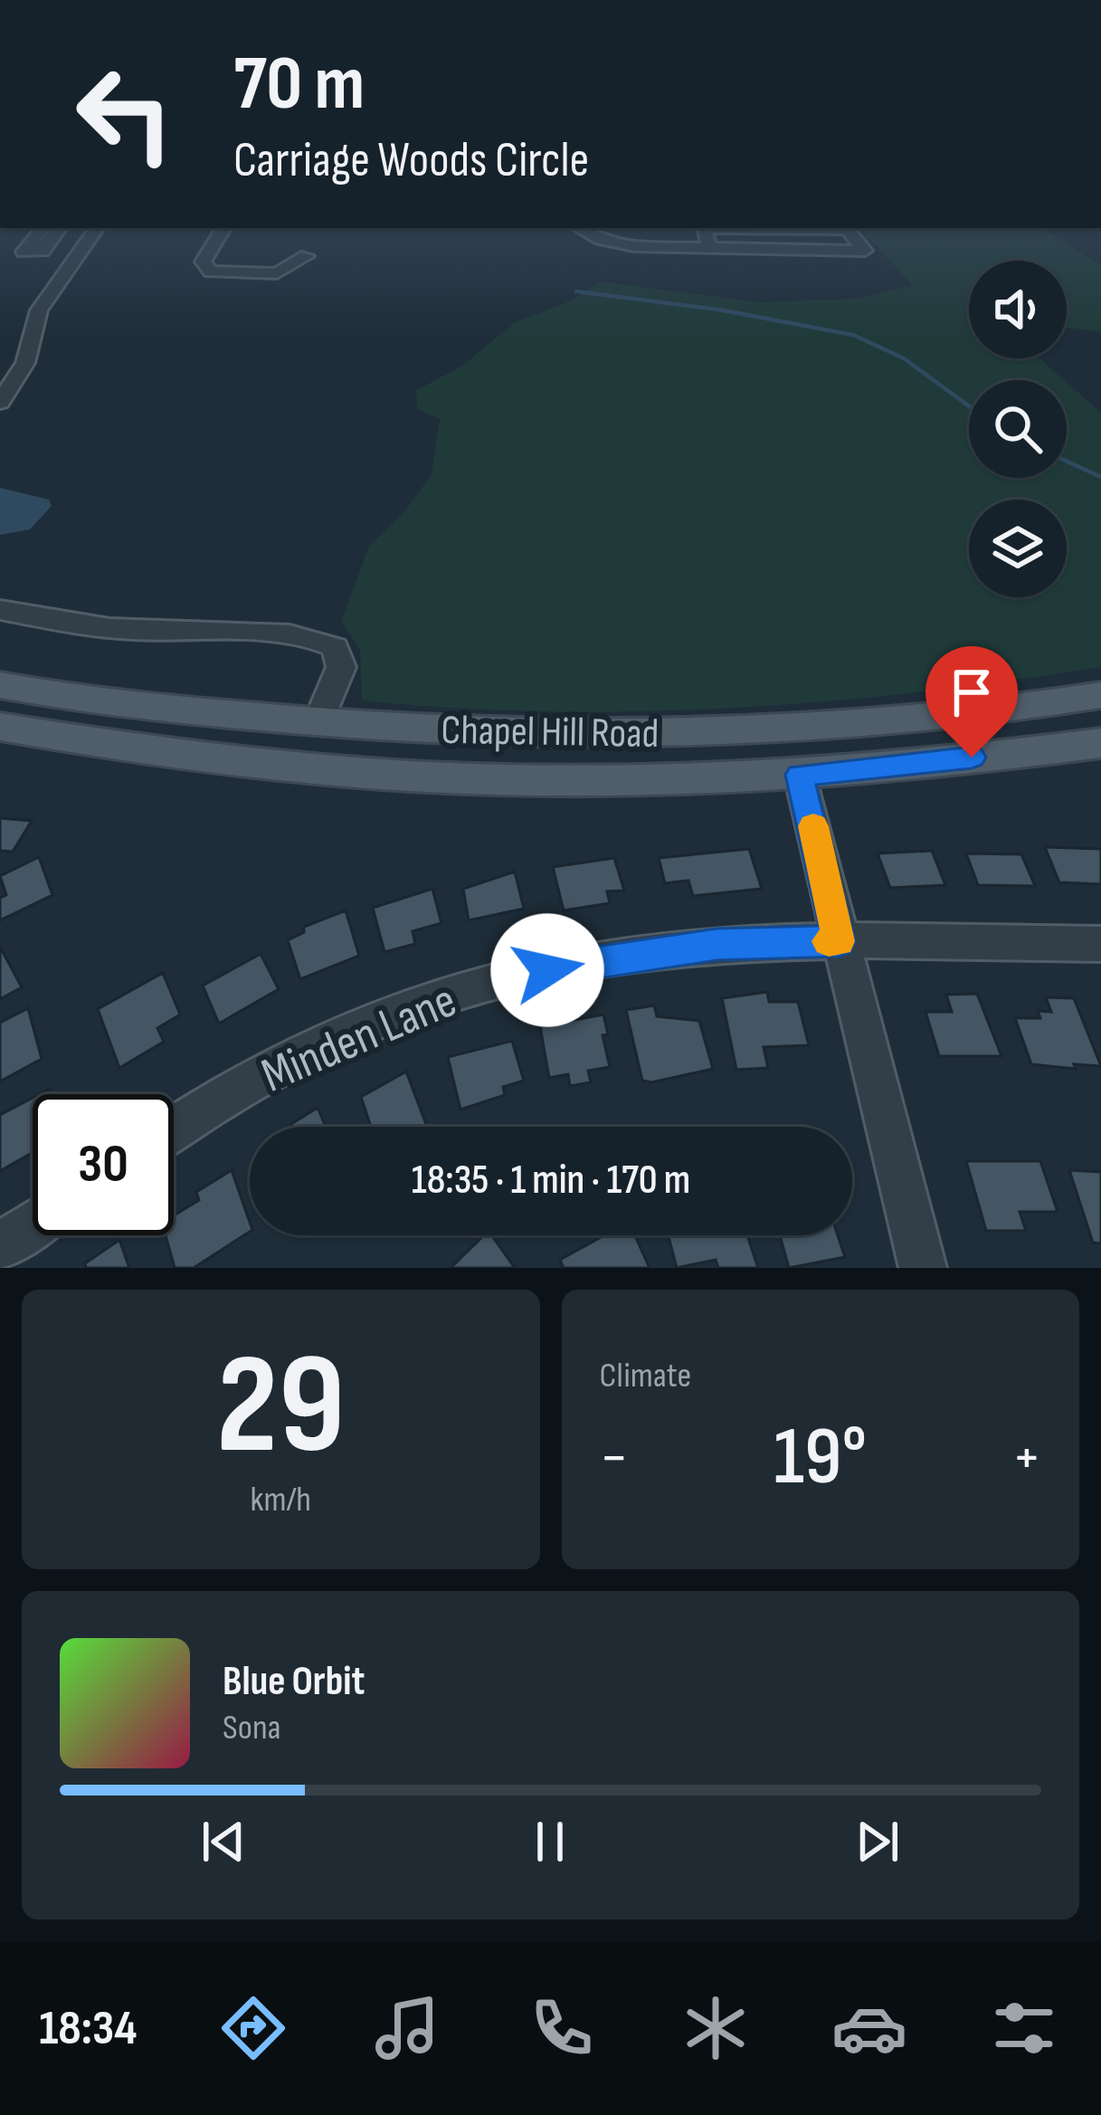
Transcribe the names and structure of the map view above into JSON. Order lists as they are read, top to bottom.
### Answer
{
  "streets": {
    "main road": ["Chapel Hill Road"],
    "street": ["Minden Lane"]
  },
  "page": {
    "turn": ["70 m", "Carriage Woods Circle"],
    "limit": "30",
    "trip": "18:35 · 1 min · 170 m",
    "tile": [
      ["29", "km/h"],
      "Climate"
    ],
    "heat": ["−", "19°", "+"],
    "song": ["Blue Orbit", "Sona"],
    "tabs": "18:34"
  }
}
